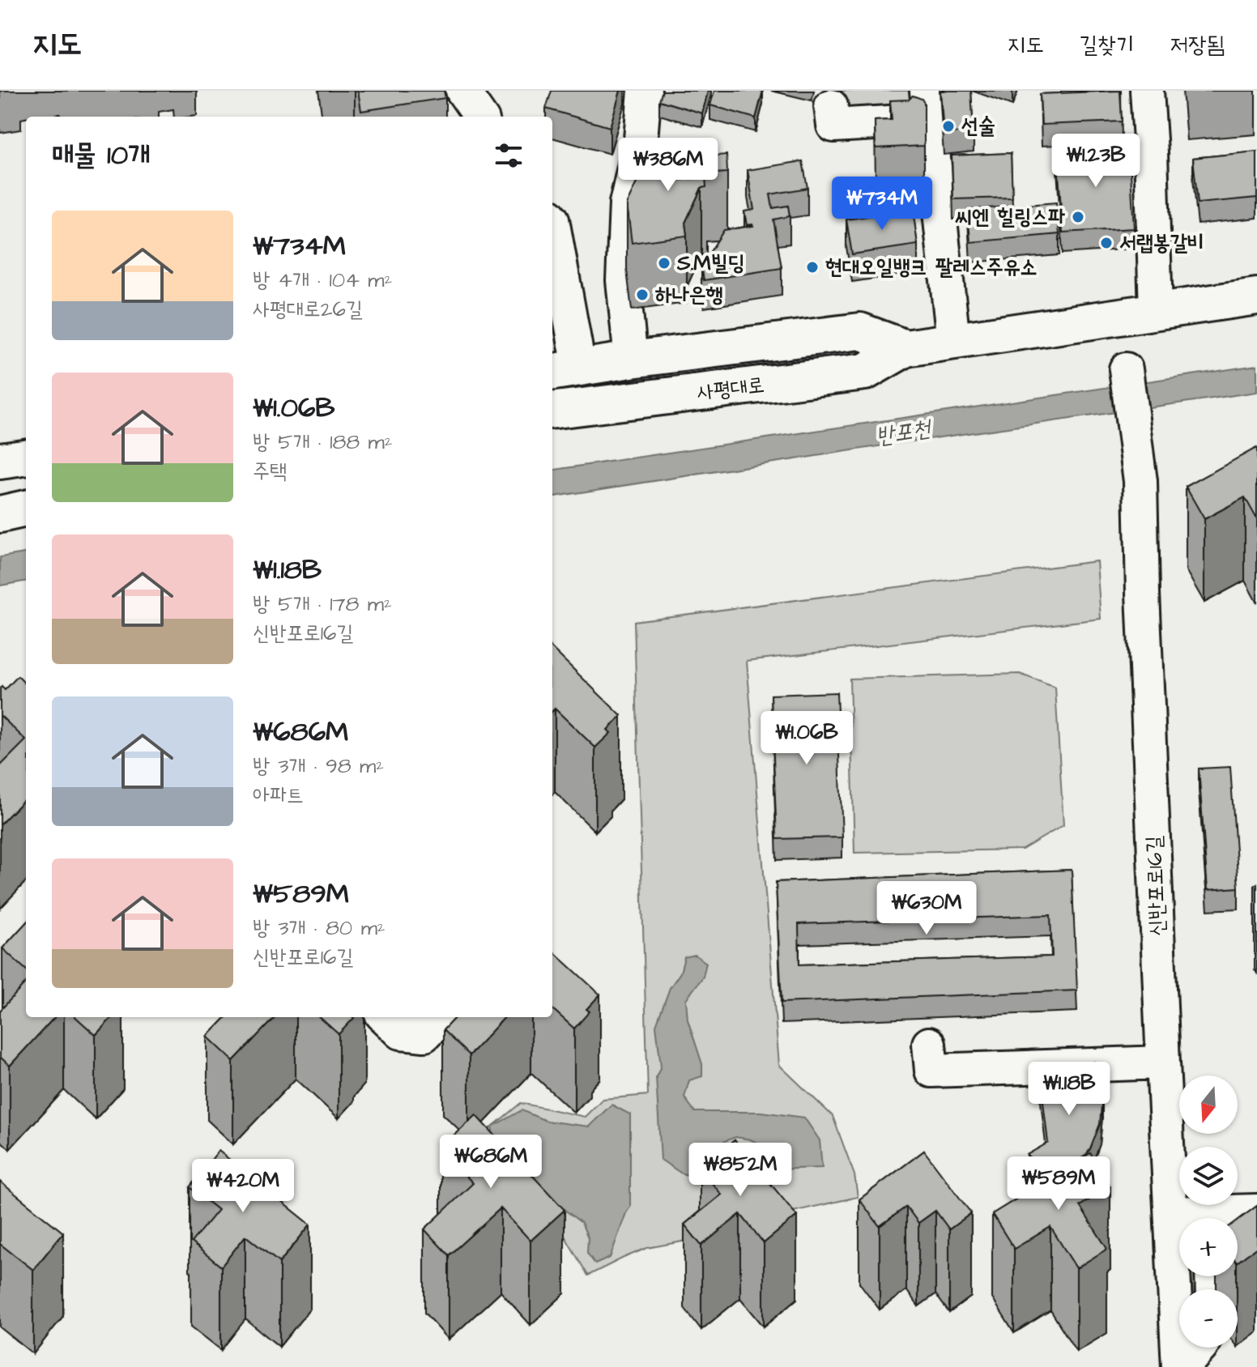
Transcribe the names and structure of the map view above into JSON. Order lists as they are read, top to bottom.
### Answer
{
  "streets": {
    "main road": ["사평대로"],
    "street": ["신반포로16길"]
  },
  "water": ["반포천"],
  "places": [
    "선술",
    "씨엔 힐링스파",
    "서랩봉갈비",
    "S.M빌딩",
    "현대오일뱅크 팔레스주유소",
    "하나은행"
  ],
  "north": "bottom",
  "page": {
    "header": "지도",
    "nav": ["지도", "길찾기", "저장됨"],
    "heading": "매물 10개",
    "price": [
      "₩1.23B",
      "₩386M",
      "₩734M",
      "₩1.06B",
      "₩630M",
      "₩1.18B",
      "₩686M",
      "₩852M",
      "₩589M",
      "₩420M"
    ],
    "list": [
      {
        "name": "₩734M",
        "note": "방 4개 · 104 m² · 사평대로26길"
      },
      {
        "name": "₩1.06B",
        "note": "방 5개 · 188 m² · 주택"
      },
      {
        "name": "₩1.18B",
        "note": "방 5개 · 178 m² · 신반포로16길"
      },
      {
        "name": "₩686M",
        "note": "방 3개 · 98 m² · 아파트"
      },
      {
        "name": "₩589M",
        "note": "방 3개 · 80 m² · 신반포로16길"
      }
    ],
    "map_buttons": ["+", "−"]
  }
}
